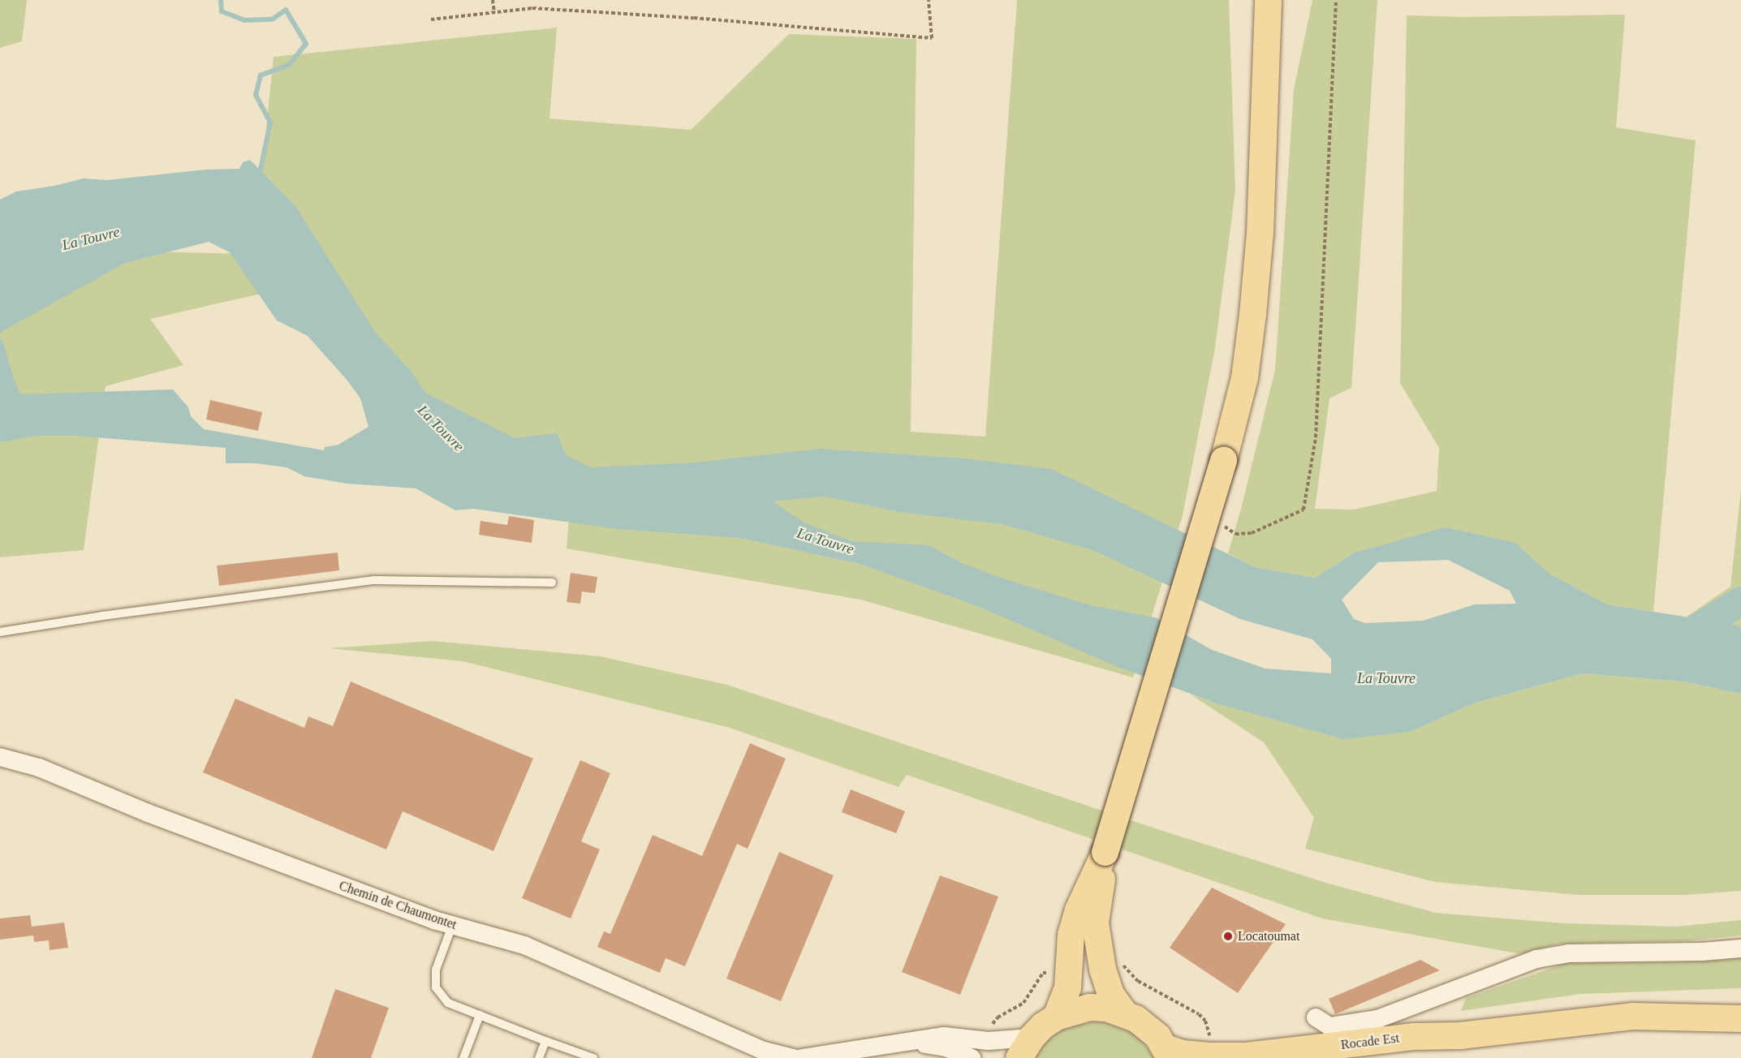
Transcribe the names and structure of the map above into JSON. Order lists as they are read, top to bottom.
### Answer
{
  "streets": {
    "main road": ["Rocade Est"],
    "street": ["Chemin de Chaumontet"]
  },
  "water": ["La Touvre"],
  "places": ["Locatoumat"]
}
